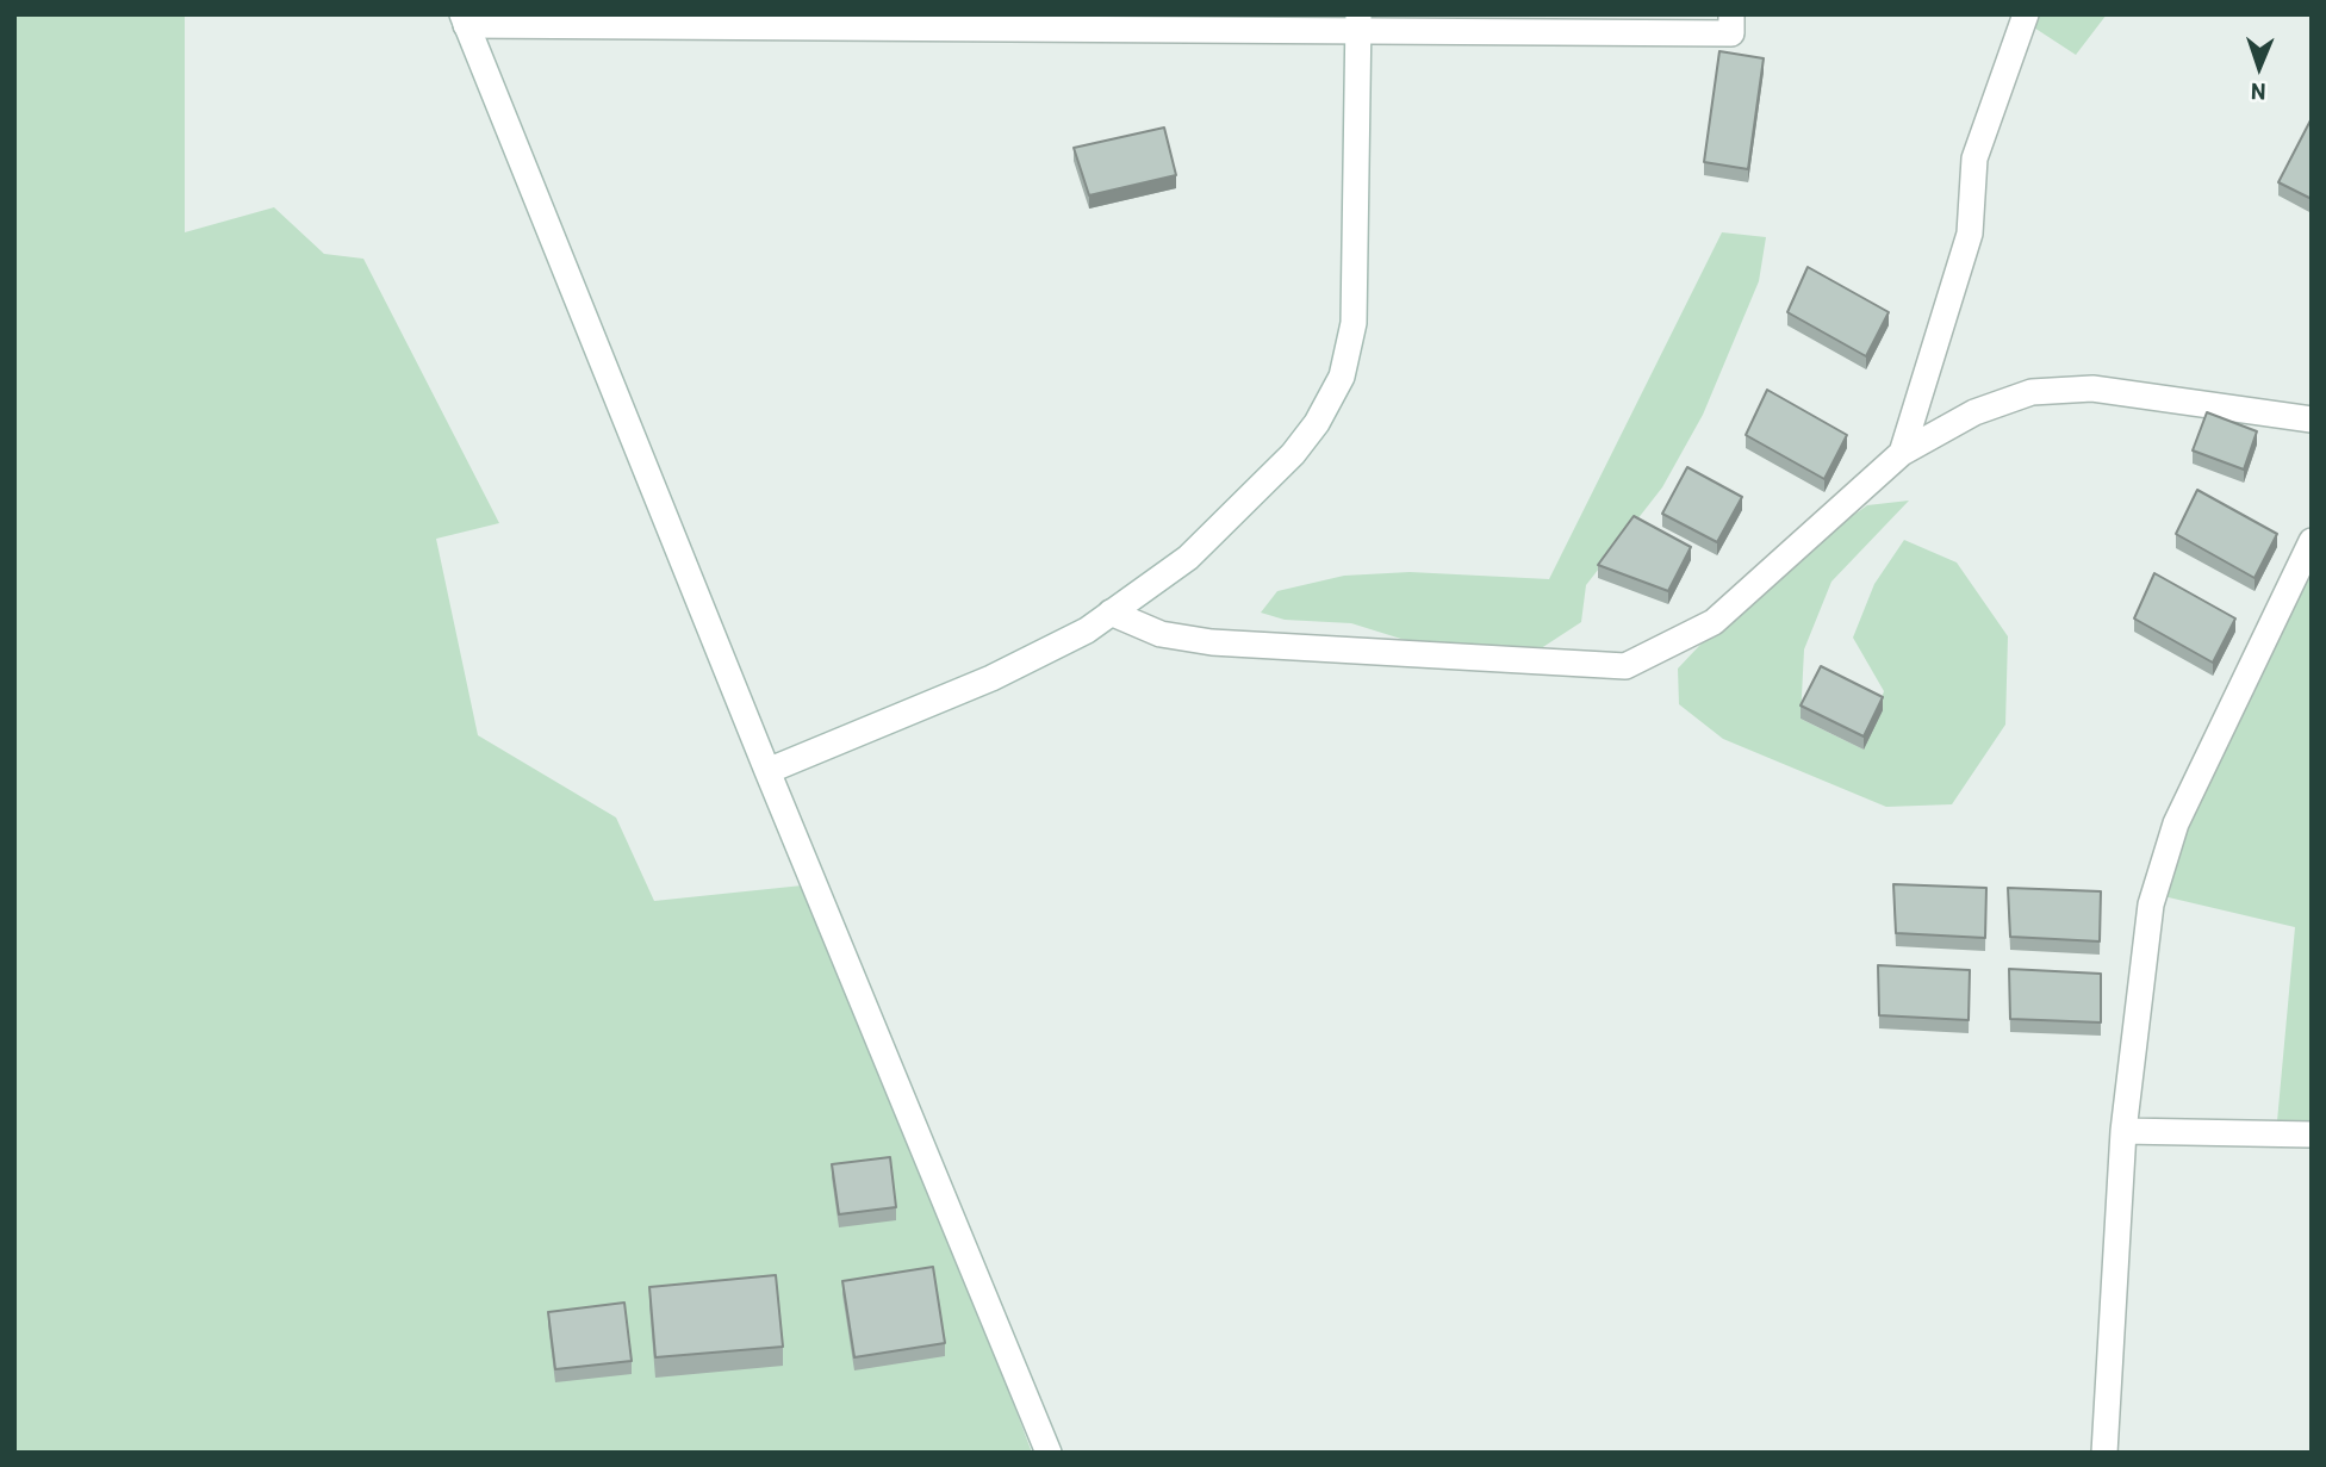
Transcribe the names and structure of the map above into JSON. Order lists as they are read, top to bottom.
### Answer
{
  "north": "bottom"
}
